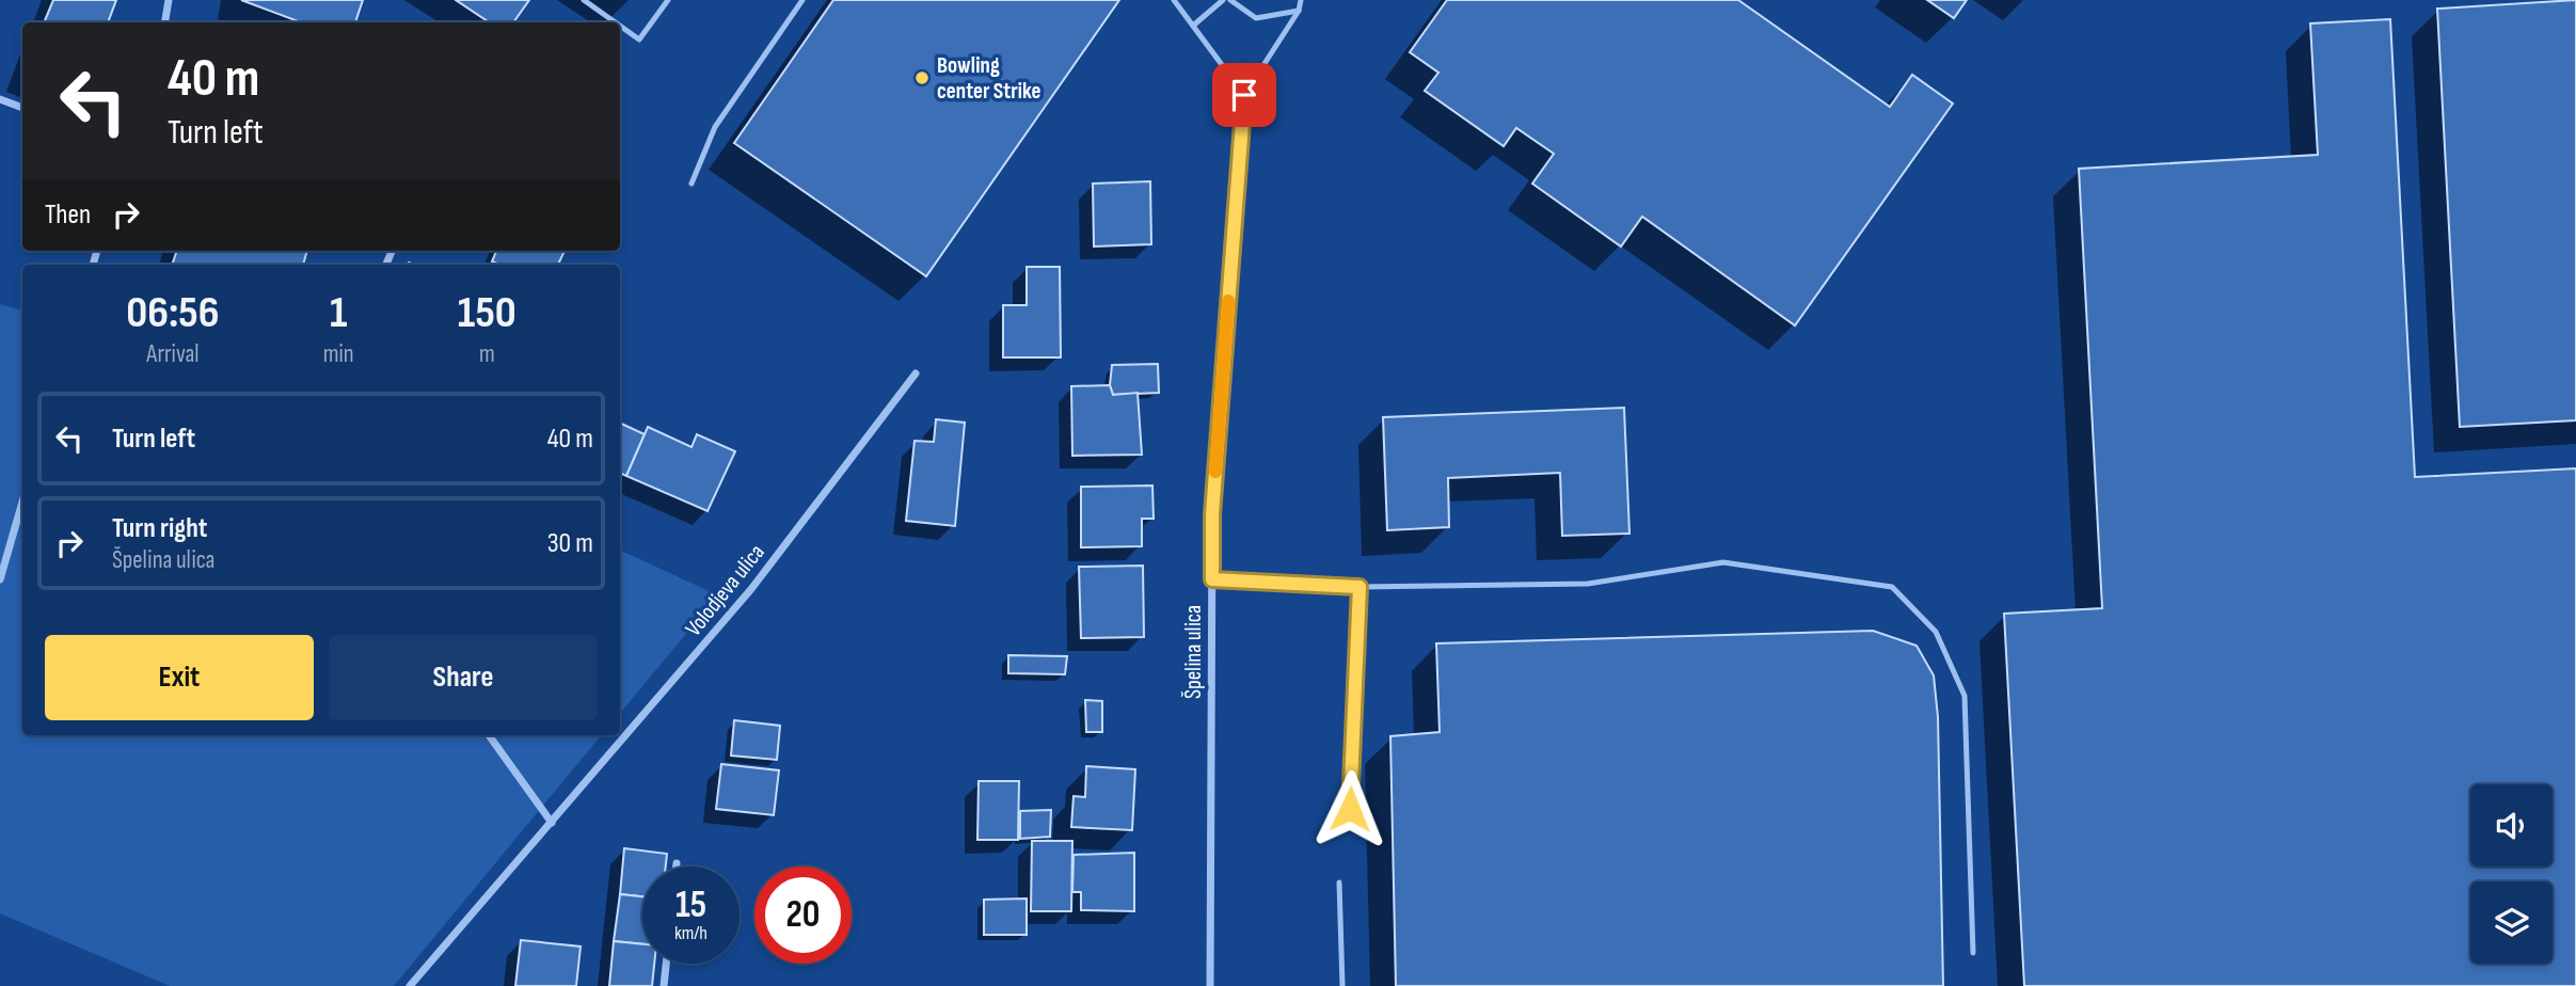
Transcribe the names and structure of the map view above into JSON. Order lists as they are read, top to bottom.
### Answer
{
  "streets": {
    "street": ["Volodjeva ulica", "Špelina ulica"]
  },
  "places": ["Bowling center Strike"],
  "page": {
    "turn": ["40 m", "Turn left"],
    "then": "Then",
    "eta": [
      "06:56",
      "Arrival",
      "1",
      "min",
      "150",
      "m"
    ],
    "list": [
      {
        "name": "Turn left",
        "value": "40 m"
      },
      {
        "name": "Turn right",
        "note": "Špelina ulica",
        "value": "30 m"
      }
    ],
    "buttons": ["Exit", "Share"],
    "speed": "15 km/h",
    "limit": "20"
  }
}
